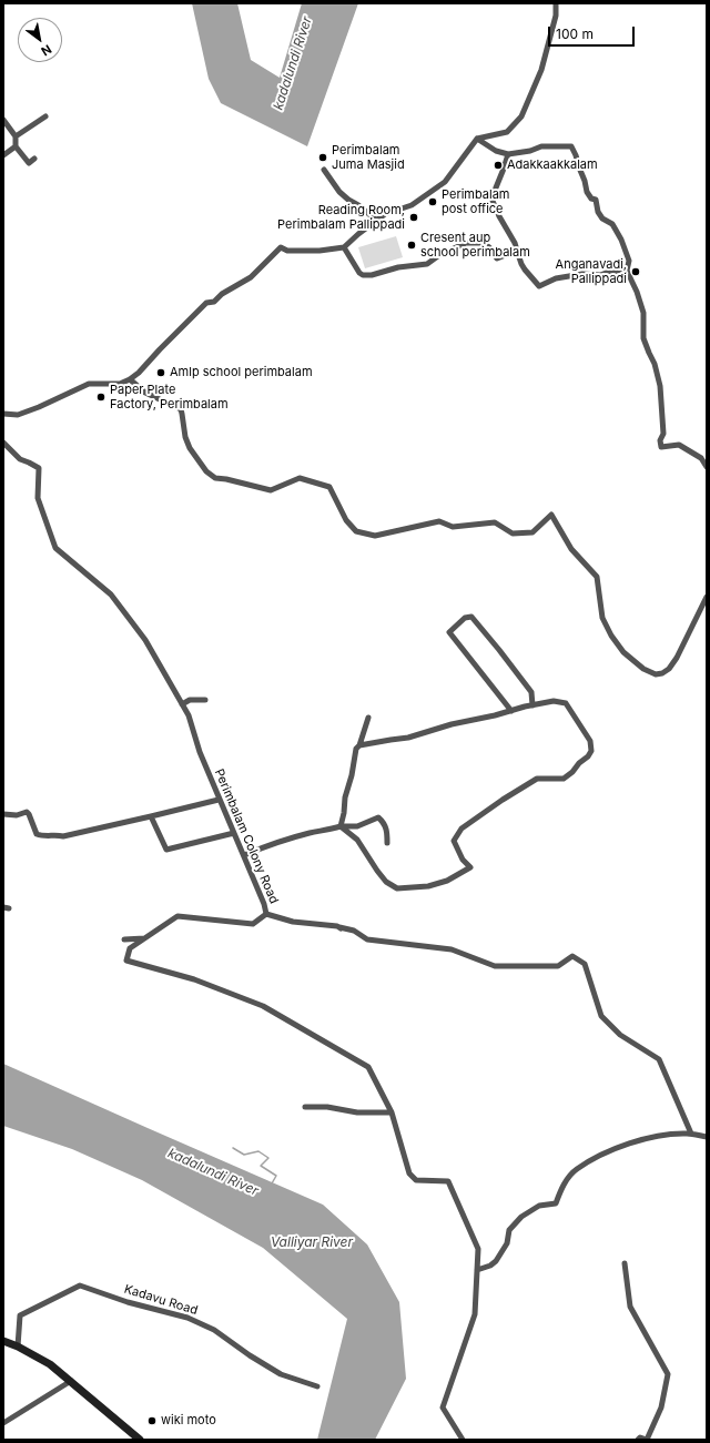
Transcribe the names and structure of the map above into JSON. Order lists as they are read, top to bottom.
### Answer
{
  "streets": {
    "street": ["Perimbalam Colony Road", "Kadavu Road"]
  },
  "water": ["kadalundi River", "Valliyar River"],
  "places": [
    "Perimbalam Juma Masjid",
    "Adakkaakkalam",
    "Perimbalam post office",
    "Reading Room, Perimbalam Pallippadi",
    "Cresent aup school perimbalam",
    "Anganavadi, Pallippadi",
    "Amlp school perimbalam",
    "Paper Plate Factory, Perimbalam",
    "wiki moto"
  ],
  "scale_bar": "100 m",
  "north": "bottom right"
}
